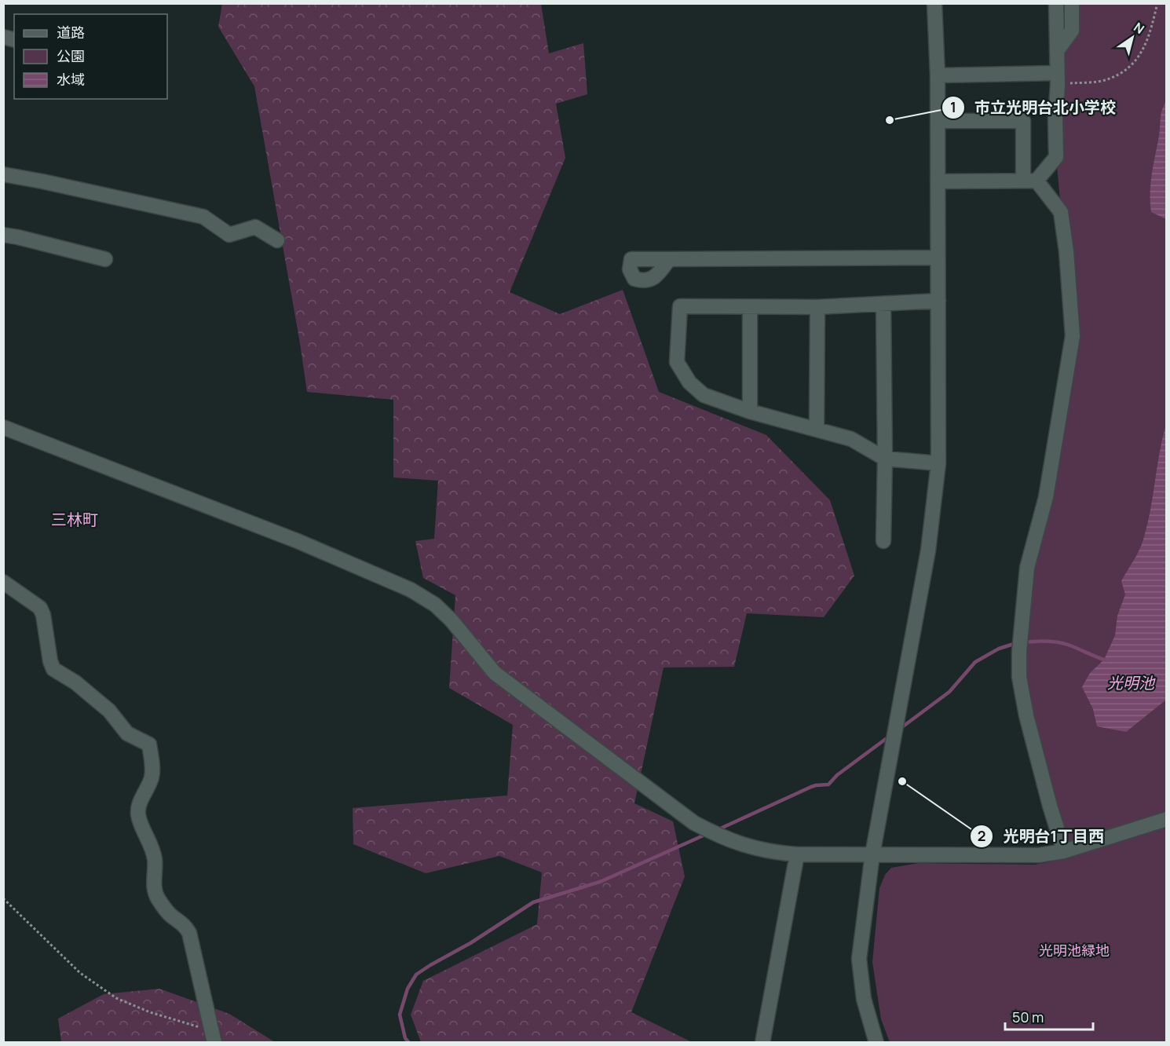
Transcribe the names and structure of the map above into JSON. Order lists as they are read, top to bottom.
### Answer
{
  "districts": ["三林町"],
  "water": ["光明池"],
  "parks": ["光明池緑地"],
  "places": ["市立光明台北小学校", "光明台1丁目西"],
  "legend": ["道路", "公園", "水域"],
  "scale_bar": "50 m",
  "north": "top right"
}
